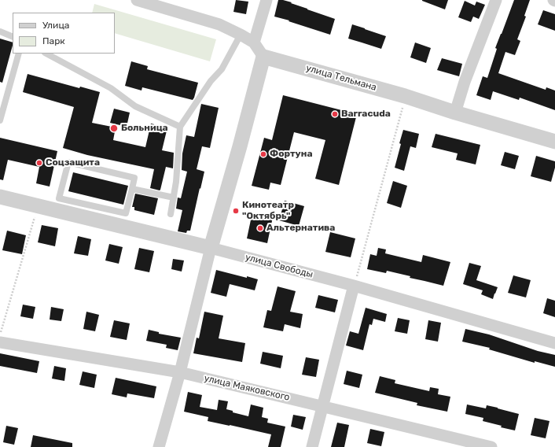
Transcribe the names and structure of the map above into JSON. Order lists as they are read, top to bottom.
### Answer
{
  "streets": {
    "street": ["улица Тельмана", "улица Свободы", "улица Маяковского"]
  },
  "places": [
    "Barracuda",
    "Больница",
    "Фортуна",
    "Соцзащита",
    "Кинотеатр \"Октябрь\"",
    "Альтернатива"
  ],
  "legend": ["Улица", "Парк"]
}
